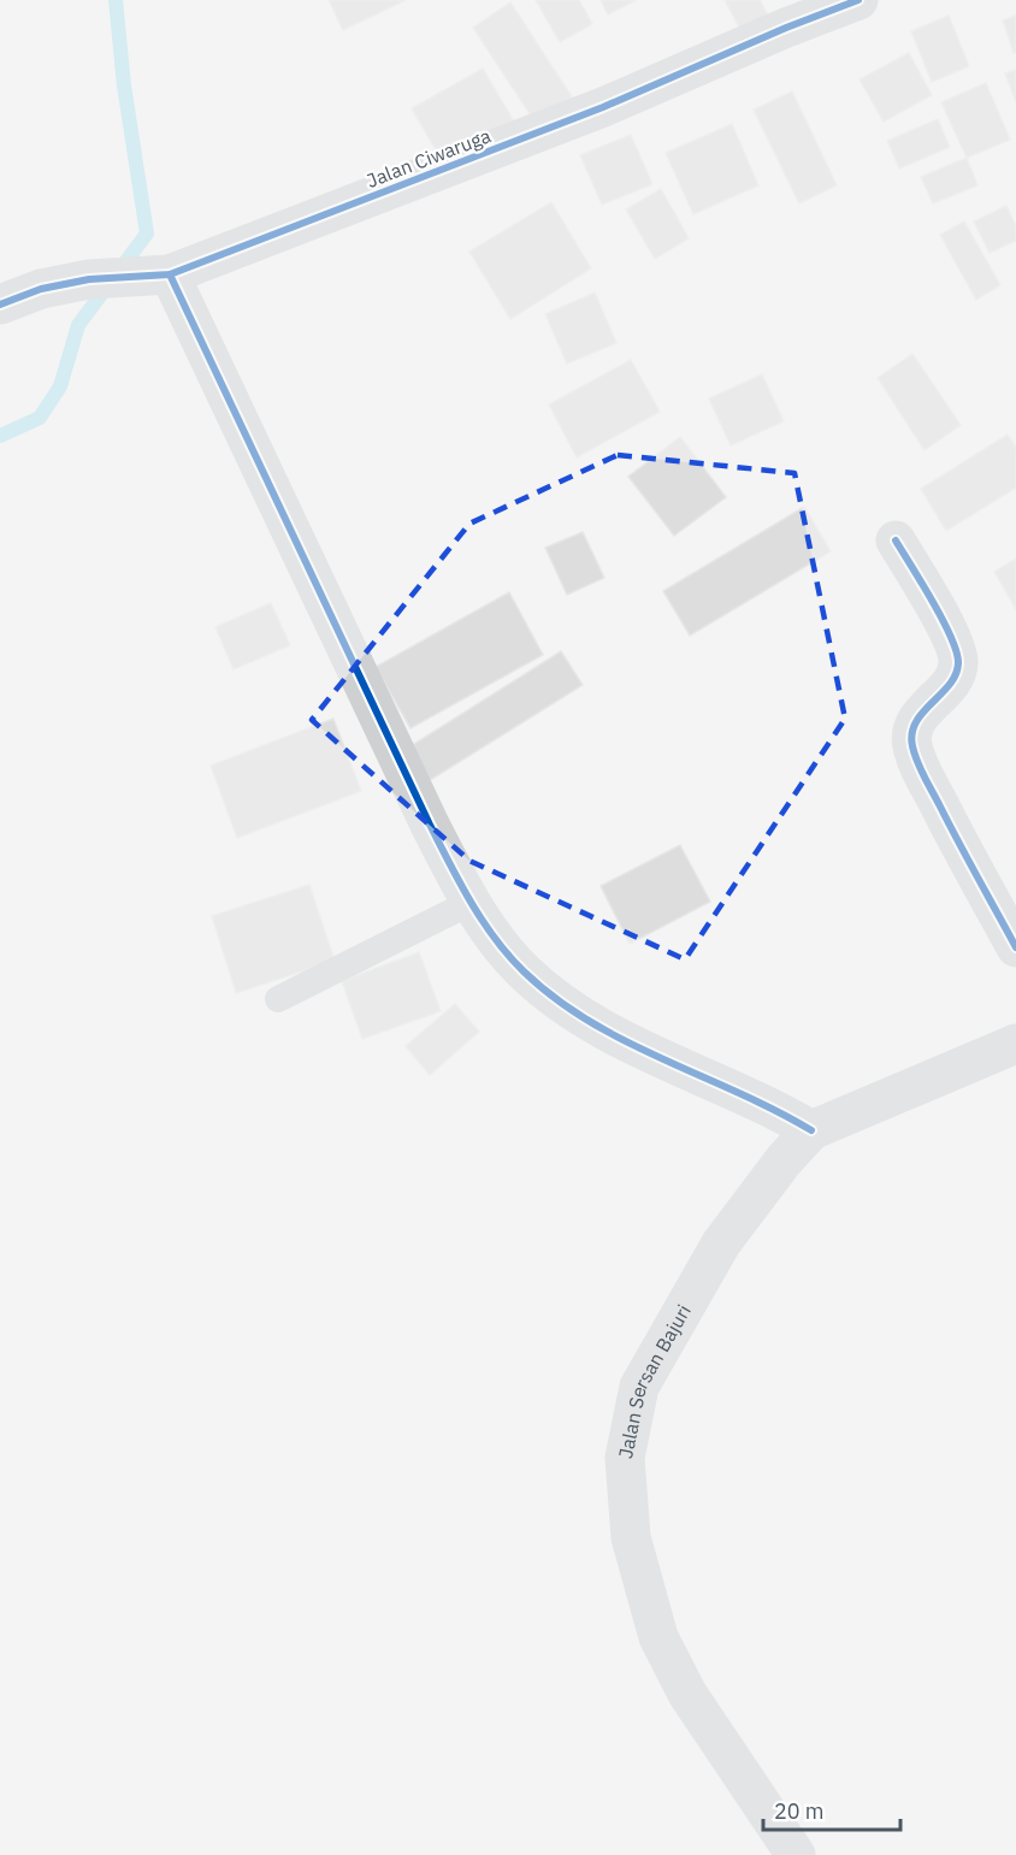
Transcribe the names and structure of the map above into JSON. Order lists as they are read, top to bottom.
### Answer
{
  "streets": {
    "main road": ["Jalan Sersan Bajuri"],
    "street": ["Jalan Ciwaruga"]
  },
  "scale_bar": "20 m"
}
